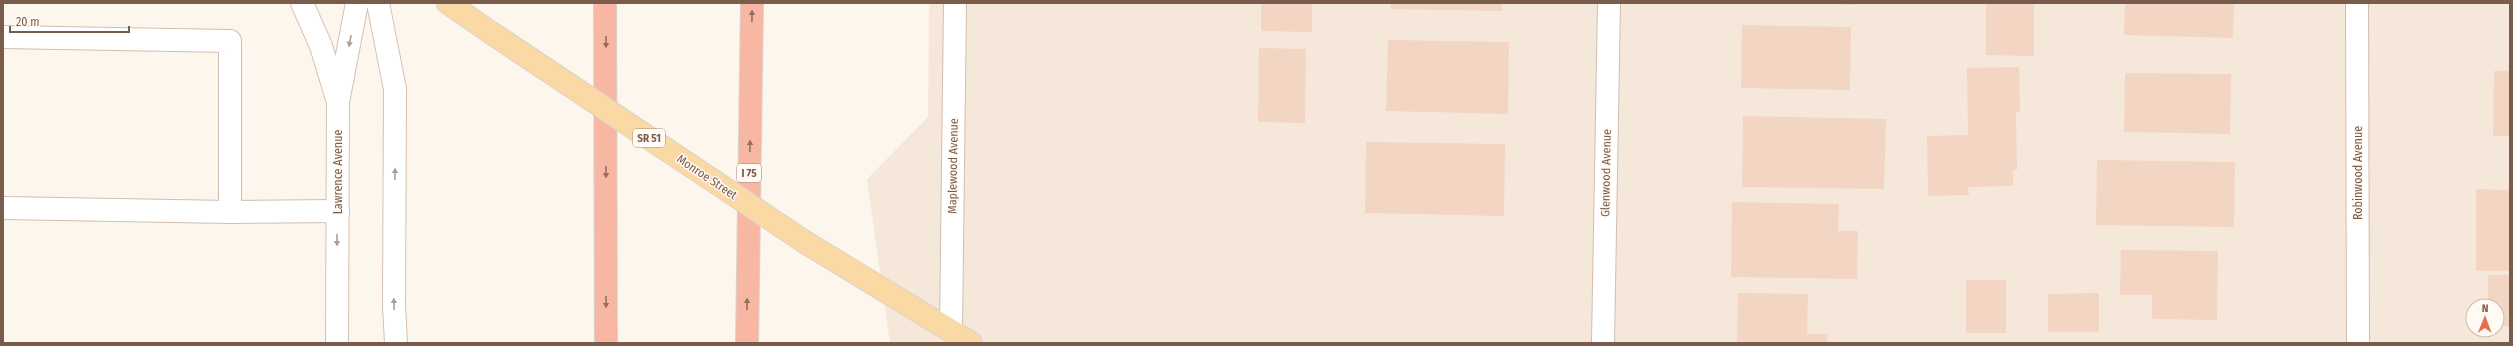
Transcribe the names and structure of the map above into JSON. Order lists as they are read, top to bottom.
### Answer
{
  "streets": {
    "highway": ["I 75"],
    "main road": ["SR 51", "Monroe Street"],
    "street": [
      "Maplewood Avenue",
      "Lawrence Avenue",
      "Glenwood Avenue",
      "Robinwood Avenue"
    ]
  },
  "crossings": [
    ["Maplewood Avenue", "Monroe Street"]
  ],
  "scale_bar": "20 m",
  "north": "top"
}
